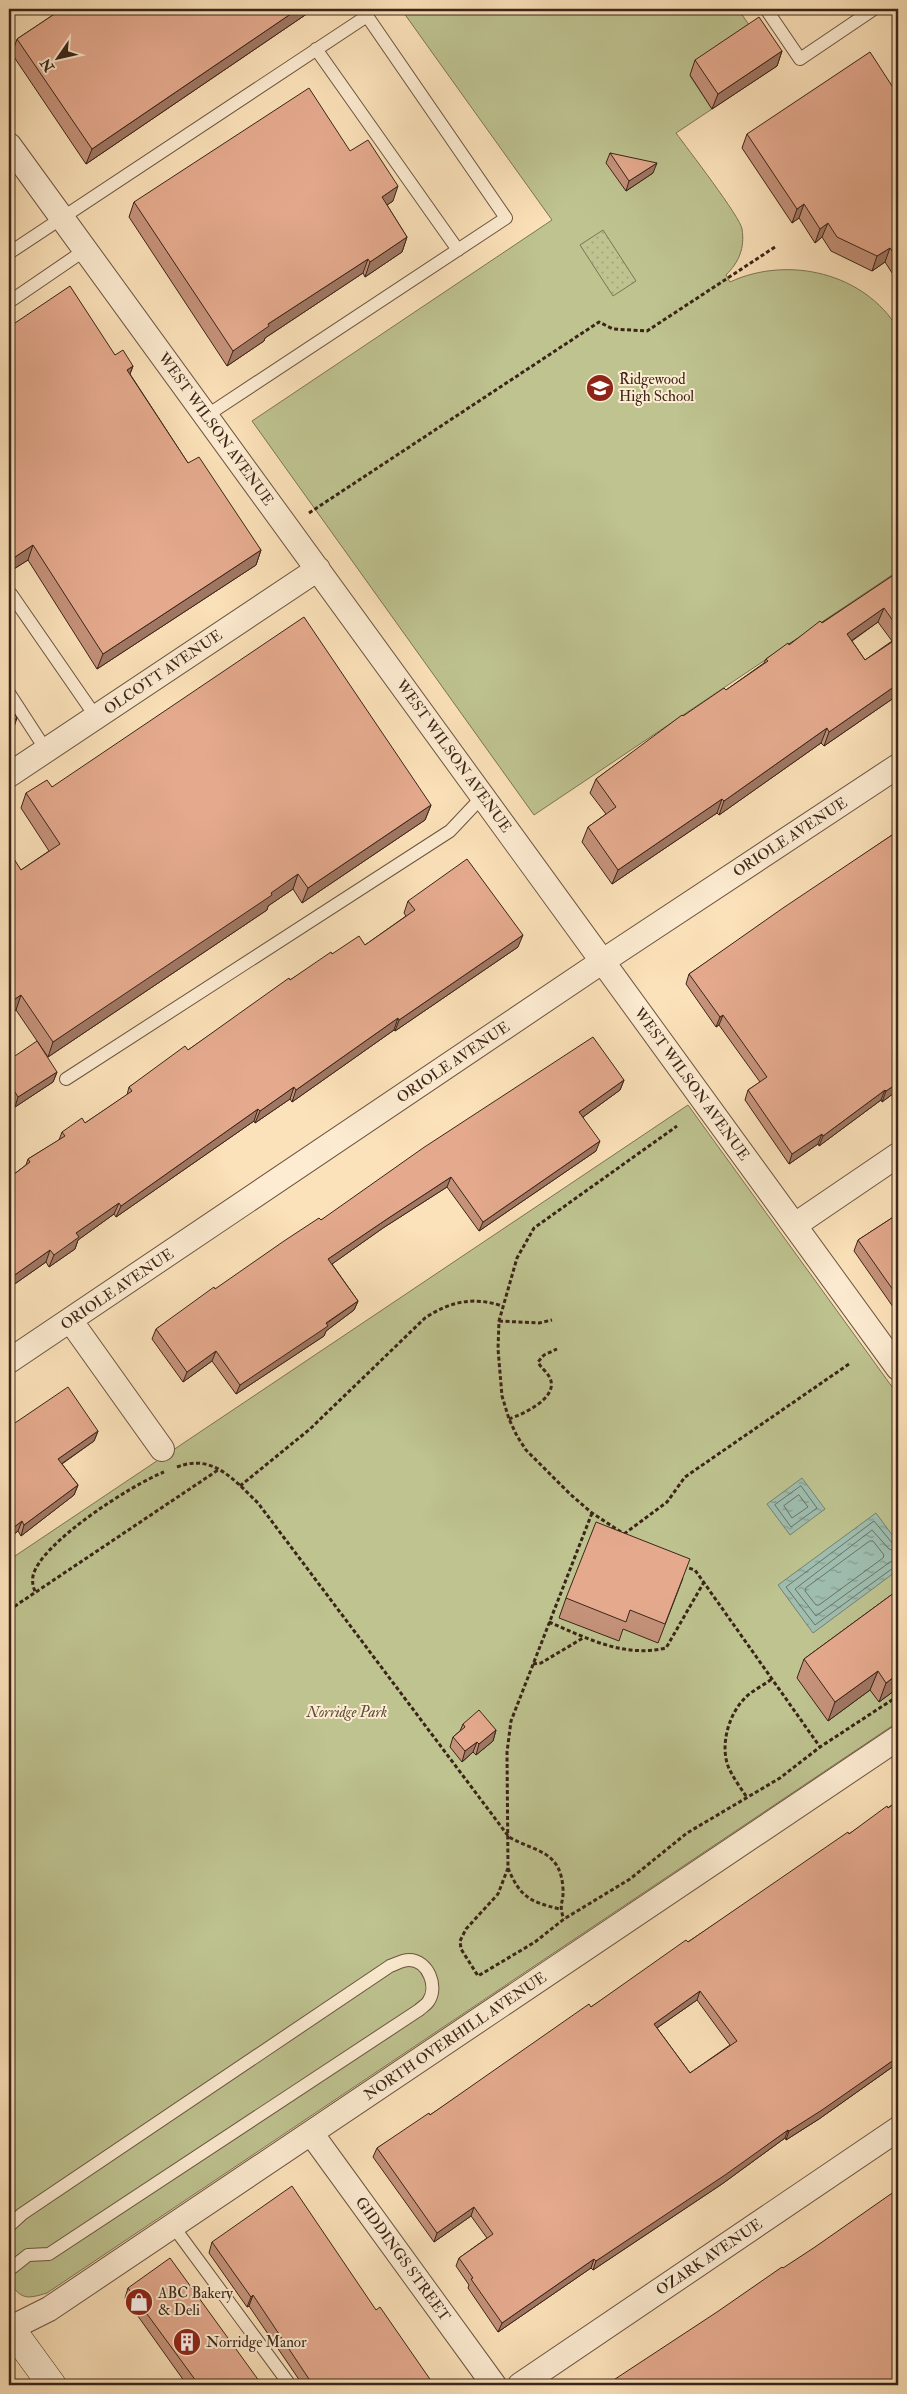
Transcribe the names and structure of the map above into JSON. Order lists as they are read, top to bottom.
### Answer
{
  "streets": {
    "street": [
      "WEST WILSON AVENUE",
      "OLCOTT AVENUE",
      "ORIOLE AVENUE",
      "NORTH OVERHILL AVENUE",
      "OZARK AVENUE",
      "GIDDINGS STREET"
    ]
  },
  "crossings": [
    ["WEST WILSON AVENUE", "OLCOTT AVENUE"],
    ["WEST WILSON AVENUE", "ORIOLE AVENUE"],
    ["NORTH OVERHILL AVENUE", "GIDDINGS STREET"]
  ],
  "parks": ["Norridge Park"],
  "places": {
    "school or university": ["Ridgewood High School"],
    "shop": ["ABC Bakery & Deli"],
    "building": ["Norridge Manor"]
  },
  "north": "bottom left"
}
